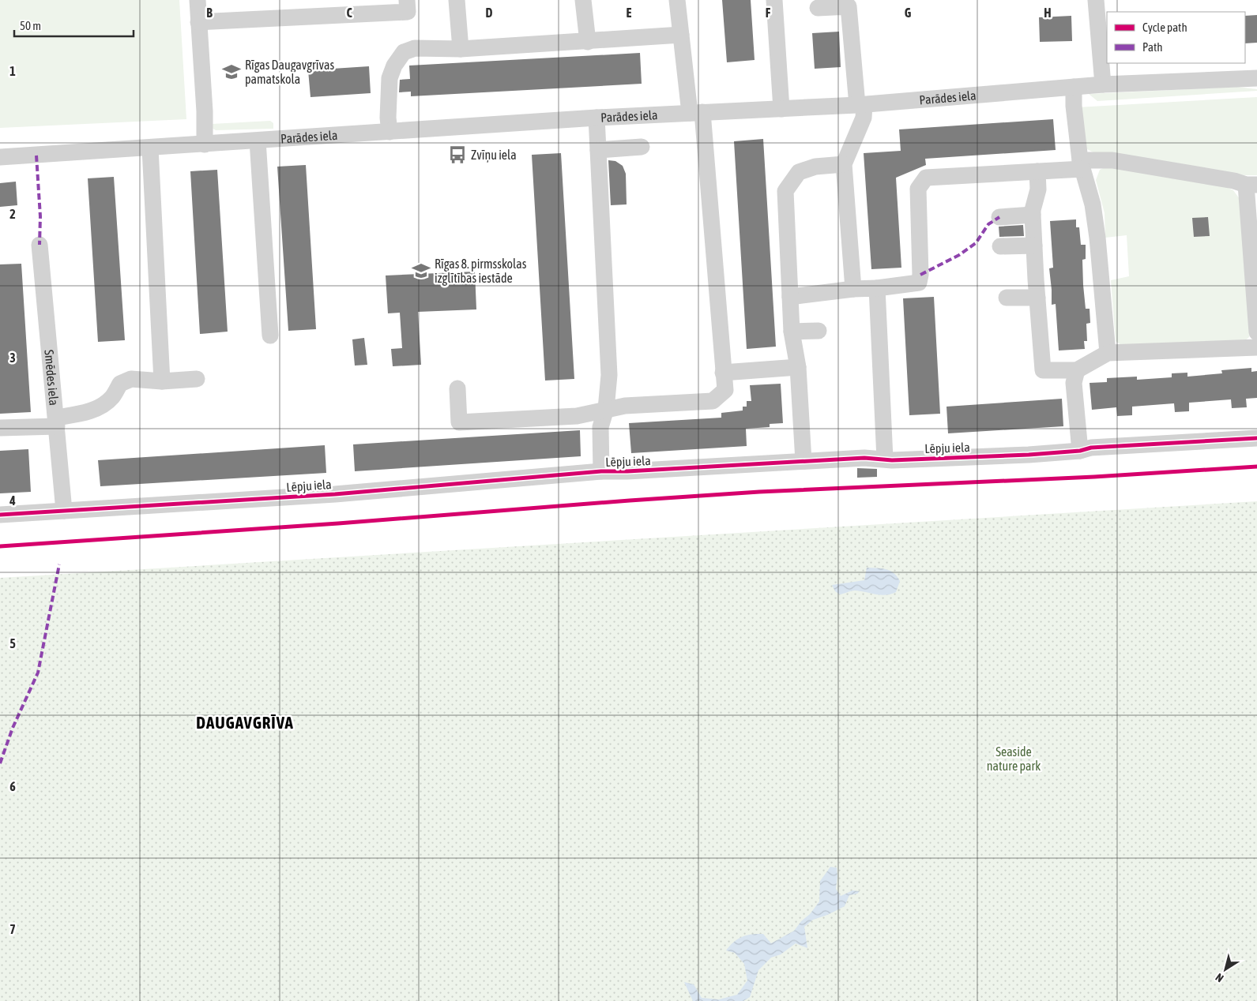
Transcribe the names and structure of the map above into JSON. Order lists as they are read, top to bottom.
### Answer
{
  "streets": {
    "street": ["Parādes iela", "Smēdes iela", "Lēpju iela"]
  },
  "crossings": [
    ["Smēdes iela", "Lēpju iela"]
  ],
  "districts": ["DAUGAVGRĪVA"],
  "parks": ["Seaside nature park"],
  "places": {
    "school or university": ["Rīgas Daugavgrīvas pamatskola", "Rīgas 8. pirmsskolas izglītības iestāde"],
    "bus stop": ["Zvīņu iela"]
  },
  "legend": ["Cycle path", "Path"],
  "scale_bar": "50 m",
  "north": "bottom left",
  "grid": {
    "columns": [
      "B",
      "C",
      "D",
      "E",
      "F",
      "G",
      "H"
    ],
    "rows": [
      "1",
      "2",
      "3",
      "4",
      "5",
      "6",
      "7"
    ]
  }
}
